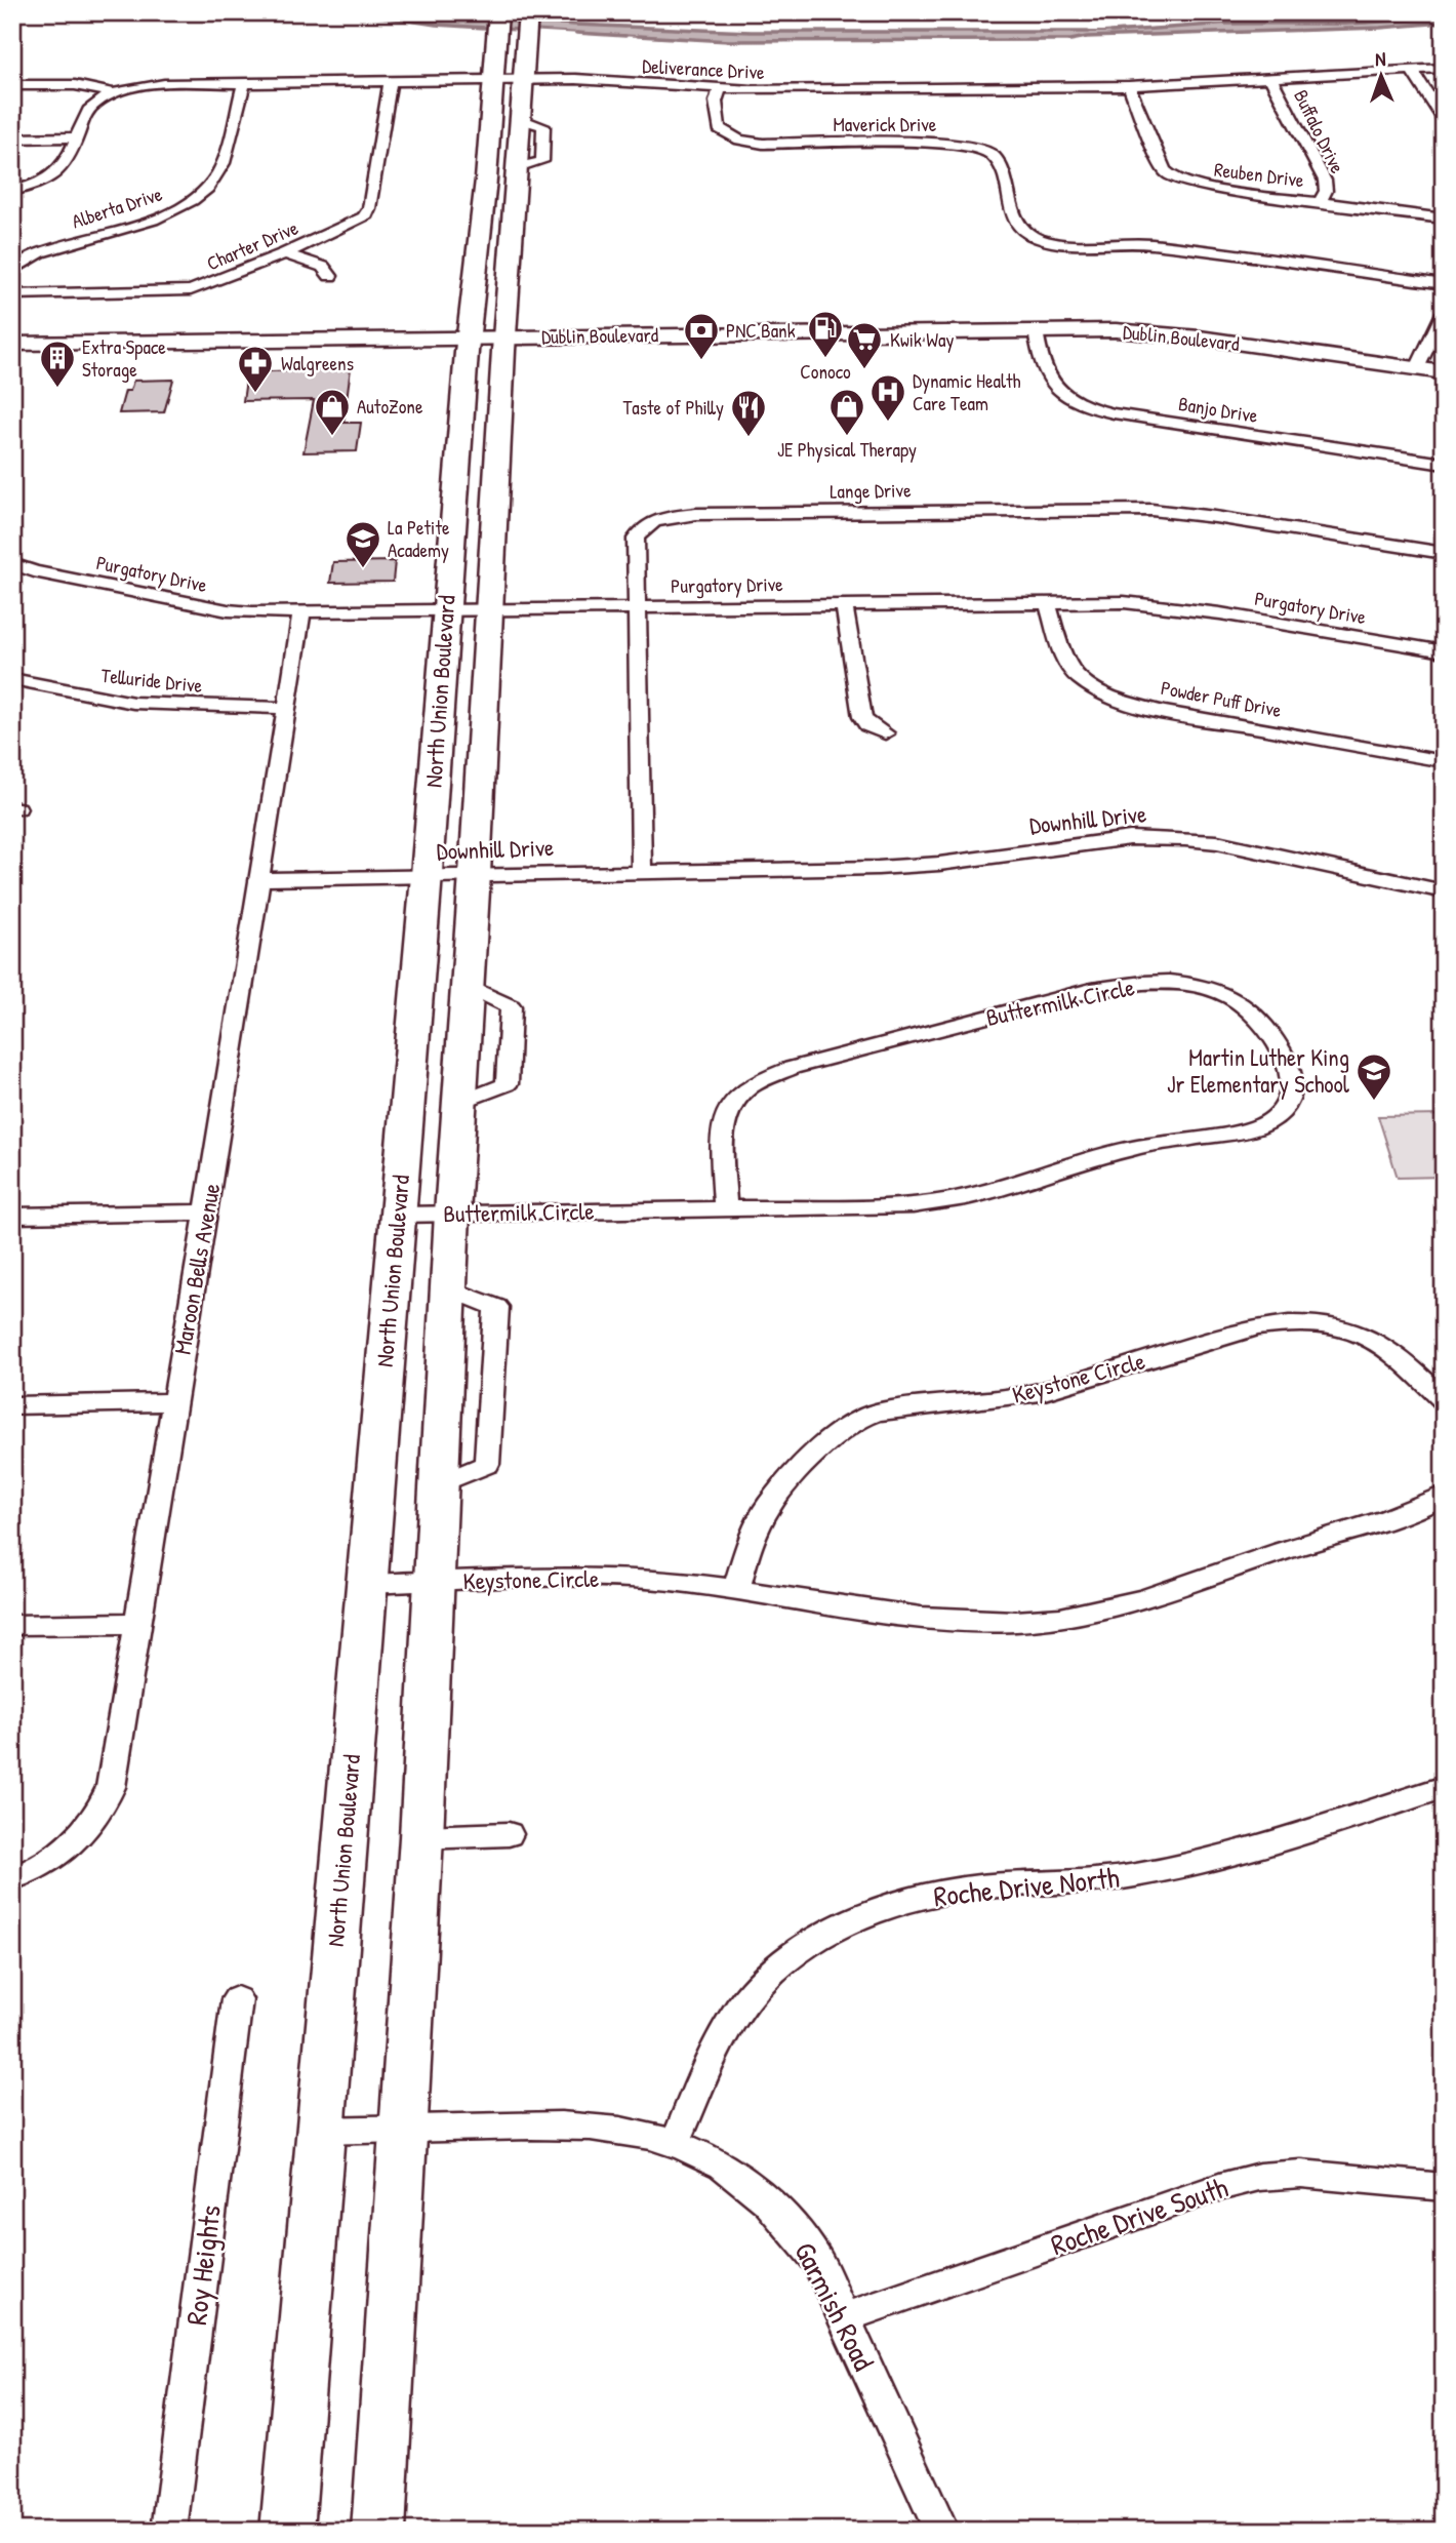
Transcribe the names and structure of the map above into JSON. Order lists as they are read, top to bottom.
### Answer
{
  "streets": {
    "main road": ["Dublin Boulevard", "North Union Boulevard"],
    "street": [
      "Deliverance Drive",
      "Maverick Drive",
      "Buffalo Drive",
      "Reuben Drive",
      "Alberta Drive",
      "Charter Drive",
      "Banjo Drive",
      "Lange Drive",
      "Purgatory Drive",
      "Telluride Drive",
      "Powder Puff Drive",
      "Downhill Drive",
      "Buttermilk Circle",
      "Maroon Bells Avenue",
      "Keystone Circle",
      "Roche Drive North",
      "Roche Drive South",
      "Roy Heights",
      "Garmish Road"
    ]
  },
  "crossings": [
    ["Deliverance Drive", "Maverick Drive"],
    ["Deliverance Drive", "Buffalo Drive"],
    ["Deliverance Drive", "Reuben Drive"],
    ["Deliverance Drive", "Alberta Drive"],
    ["Deliverance Drive", "Charter Drive"],
    ["Deliverance Drive", "North Union Boulevard"],
    ["Buffalo Drive", "Reuben Drive"],
    ["Dublin Boulevard", "Banjo Drive"],
    ["Dublin Boulevard", "North Union Boulevard"],
    ["Lange Drive", "Purgatory Drive"],
    ["Lange Drive", "Downhill Drive"],
    ["Purgatory Drive", "North Union Boulevard"],
    ["Purgatory Drive", "Powder Puff Drive"],
    ["Purgatory Drive", "Maroon Bells Avenue"],
    ["Telluride Drive", "Maroon Bells Avenue"],
    ["North Union Boulevard", "Downhill Drive"],
    ["North Union Boulevard", "Buttermilk Circle"],
    ["North Union Boulevard", "Keystone Circle"],
    ["North Union Boulevard", "Garmish Road"],
    ["Downhill Drive", "Maroon Bells Avenue"],
    ["Roche Drive North", "Garmish Road"],
    ["Roche Drive South", "Garmish Road"]
  ],
  "places": {
    "fuel station": ["Conoco"],
    "bank": ["PNC Bank"],
    "supermarket": ["Kwik Way"],
    "building": ["Extra Space Storage"],
    "pharmacy": ["Walgreens"],
    "hospital": ["Dynamic Health Care Team"],
    "shop": ["AutoZone", "JE Physical Therapy"],
    "restaurant": ["Taste of Philly"],
    "school or university": ["La Petite Academy", "Martin Luther King Jr Elementary School"]
  },
  "north": "top"
}
